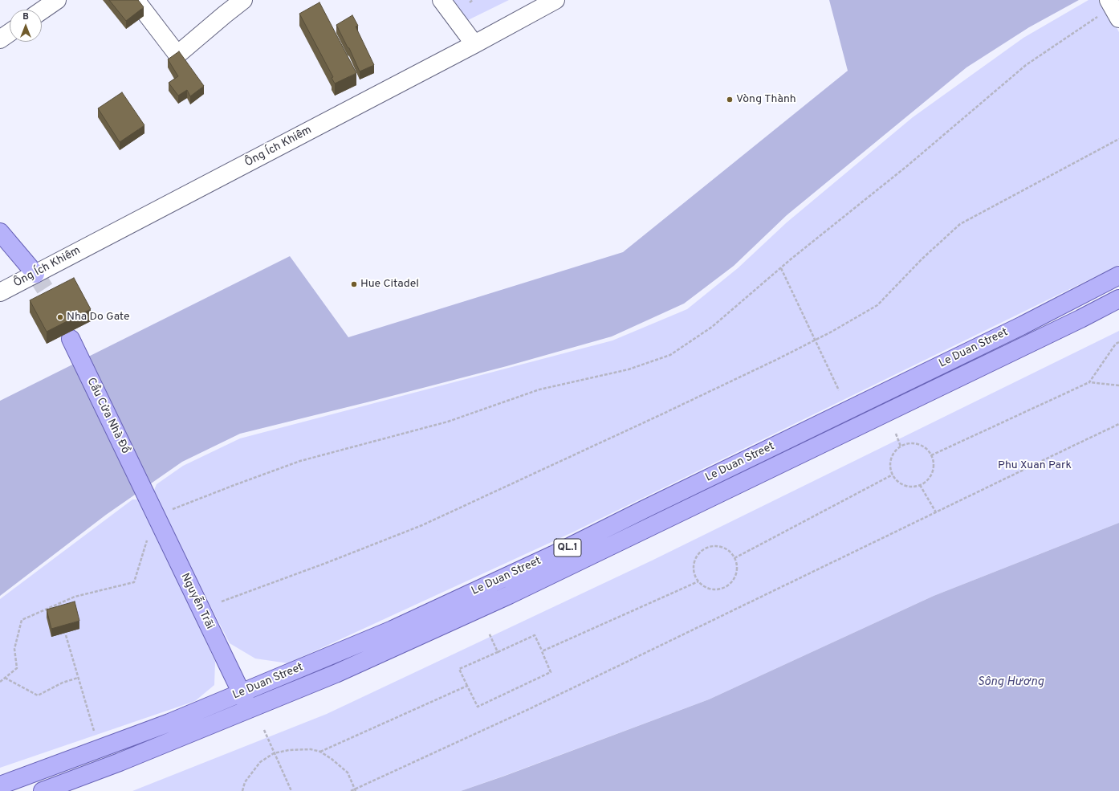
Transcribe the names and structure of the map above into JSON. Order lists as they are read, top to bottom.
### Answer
{
  "streets": {
    "main road": [
      "Le Duan Street",
      "Cầu Cửa Nhà Đồ",
      "QL.1",
      "Nguyễn Trãi"
    ],
    "street": ["Ông Ích Khiêm"]
  },
  "crossings": [
    ["Le Duan Street", "Nguyễn Trãi"],
    ["Cầu Cửa Nhà Đồ", "Nguyễn Trãi"]
  ],
  "water": ["Sông Hương"],
  "parks": ["Phu Xuan Park"],
  "places": ["Vòng Thành", "Hue Citadel", "Nha Do Gate"],
  "north": "top"
}
